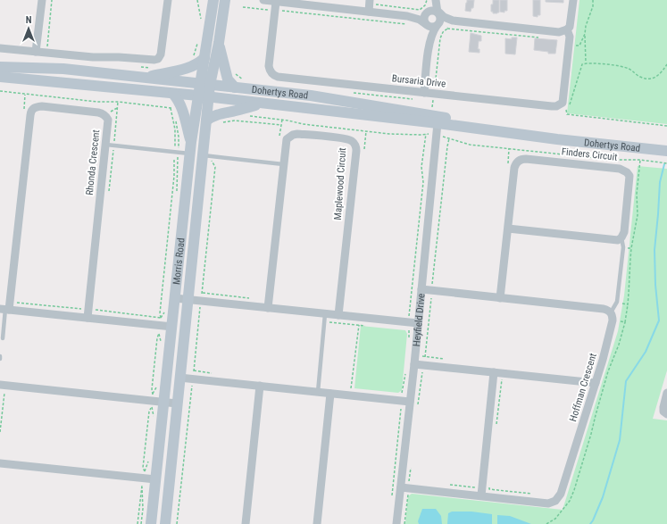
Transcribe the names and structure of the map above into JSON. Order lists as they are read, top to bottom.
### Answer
{
  "streets": {
    "street": [
      "Bursaria Drive",
      "Dohertys Road",
      "Finders Circuit",
      "Rhonda Crescent",
      "Maplewood Circuit",
      "Morris Road",
      "Heyfield Drive",
      "Hoffman Crescent"
    ]
  },
  "crossings": [
    ["Dohertys Road", "Morris Road"],
    ["Dohertys Road", "Heyfield Drive"],
    ["Heyfield Drive", "Hoffman Crescent"]
  ],
  "north": "top"
}
